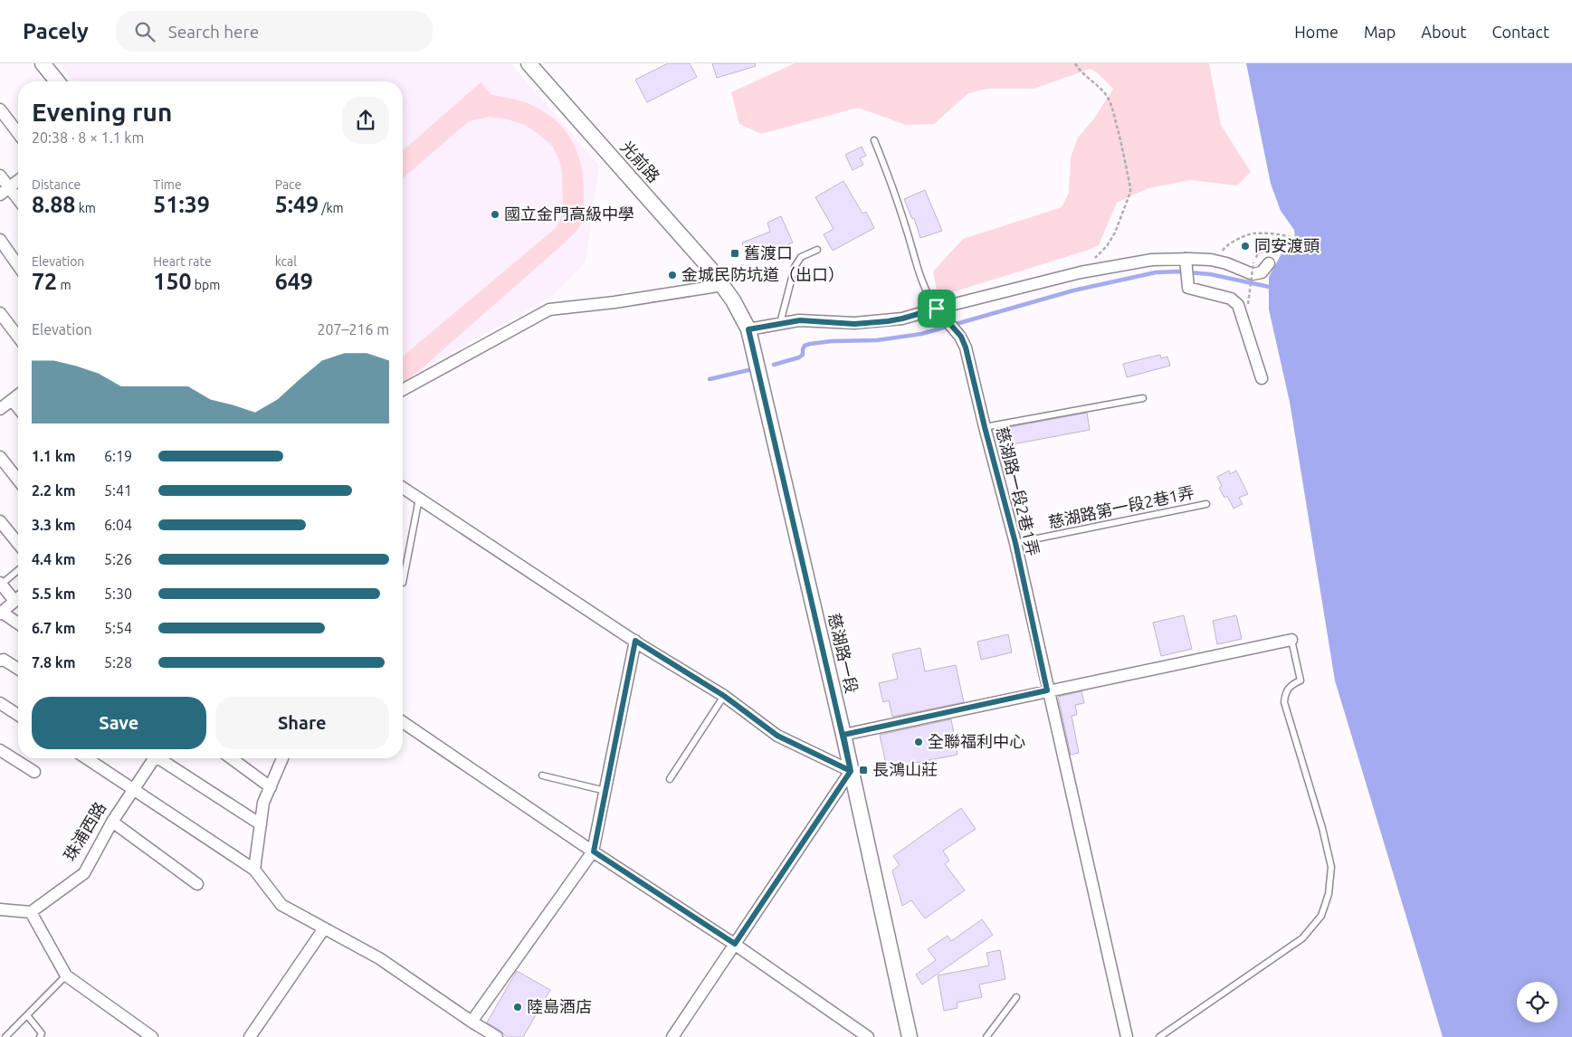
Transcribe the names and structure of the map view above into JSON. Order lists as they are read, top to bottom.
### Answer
{
  "streets": {
    "main road": ["光前路", "慈湖路一段"],
    "street": ["慈湖路一段2巷1弄", "珠浦西路"],
    "lane": ["慈湖路第一段2巷1弄"]
  },
  "crossings": [
    ["光前路", "慈湖路一段"],
    ["慈湖路一段2巷1弄", "慈湖路第一段2巷1弄"]
  ],
  "places": {
    "other": [
      "國立金門高級中學",
      "同安渡頭",
      "金城民防坑道（出口）",
      "全聯福利中心",
      "陸島酒店"
    ],
    "transit": ["舊渡口", "長鴻山莊"]
  },
  "page": {
    "header": "Pacely",
    "search": "Search here",
    "nav": [
      "Home",
      "Map",
      "About",
      "Contact"
    ],
    "heading": ["Evening run", "20:38 · 8 × 1.1 km"],
    "stats": [
      ["Distance", "8.88 km"],
      ["Time", "51:39"],
      ["Pace", "5:49 /km"],
      ["Elevation", "72 m"],
      ["Heart rate", "150 bpm"],
      ["kcal", "649"]
    ],
    "chart": ["Elevation", "207–216 m"],
    "list": [
      {
        "name": "1.1 km",
        "note": "6:19"
      },
      {
        "name": "2.2 km",
        "note": "5:41"
      },
      {
        "name": "3.3 km",
        "note": "6:04"
      },
      {
        "name": "4.4 km",
        "note": "5:26"
      },
      {
        "name": "5.5 km",
        "note": "5:30"
      },
      {
        "name": "6.7 km",
        "note": "5:54"
      },
      {
        "name": "7.8 km",
        "note": "5:28"
      }
    ],
    "buttons": ["Save", "Share"]
  }
}
